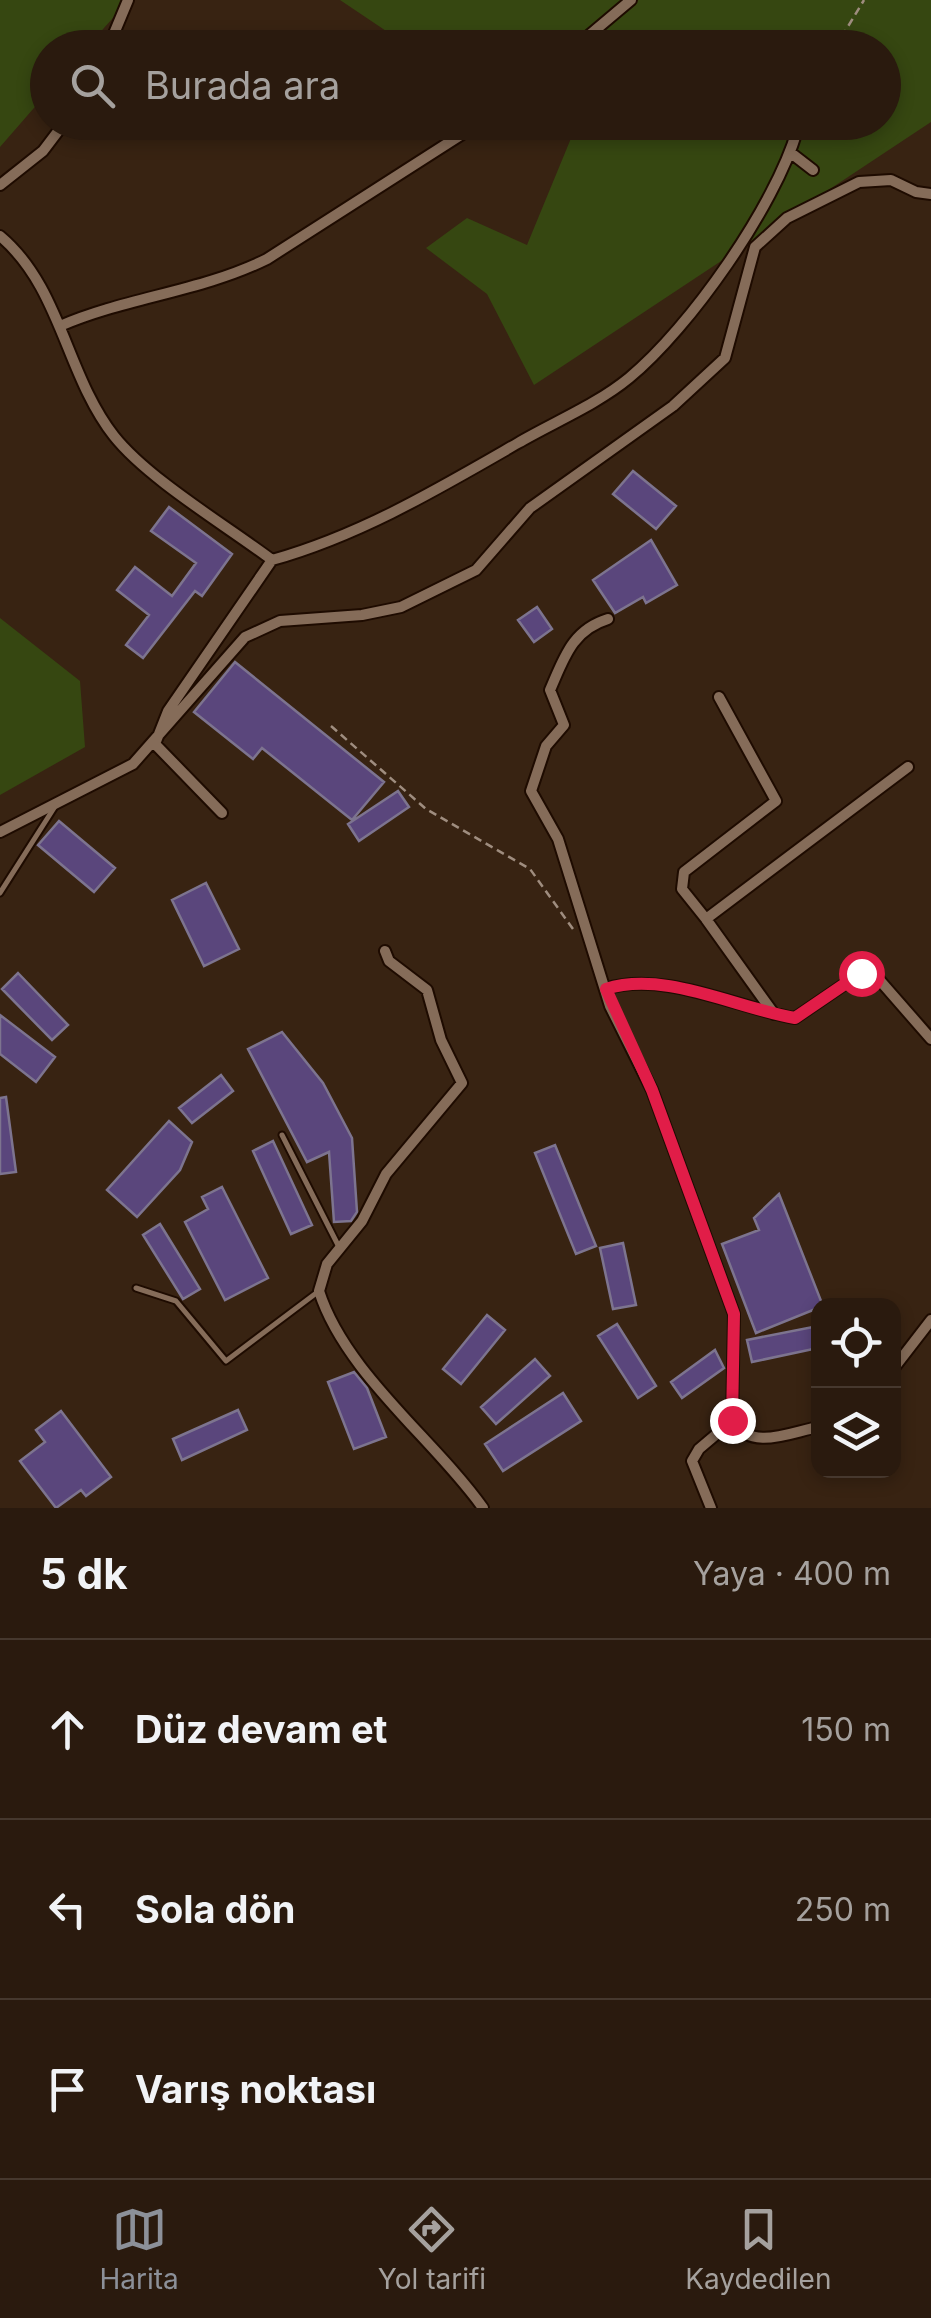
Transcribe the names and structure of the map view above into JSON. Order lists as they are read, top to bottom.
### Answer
{
  "page": {
    "search": "Burada ara",
    "heading": ["5 dk", "Yaya · 400 m"],
    "list": [
      ["Düz devam et", "150 m"],
      ["Sola dön", "250 m"],
      "Varış noktası"
    ],
    "nav": ["Harita", "Yol tarifi", "Kaydedilen"]
  }
}
